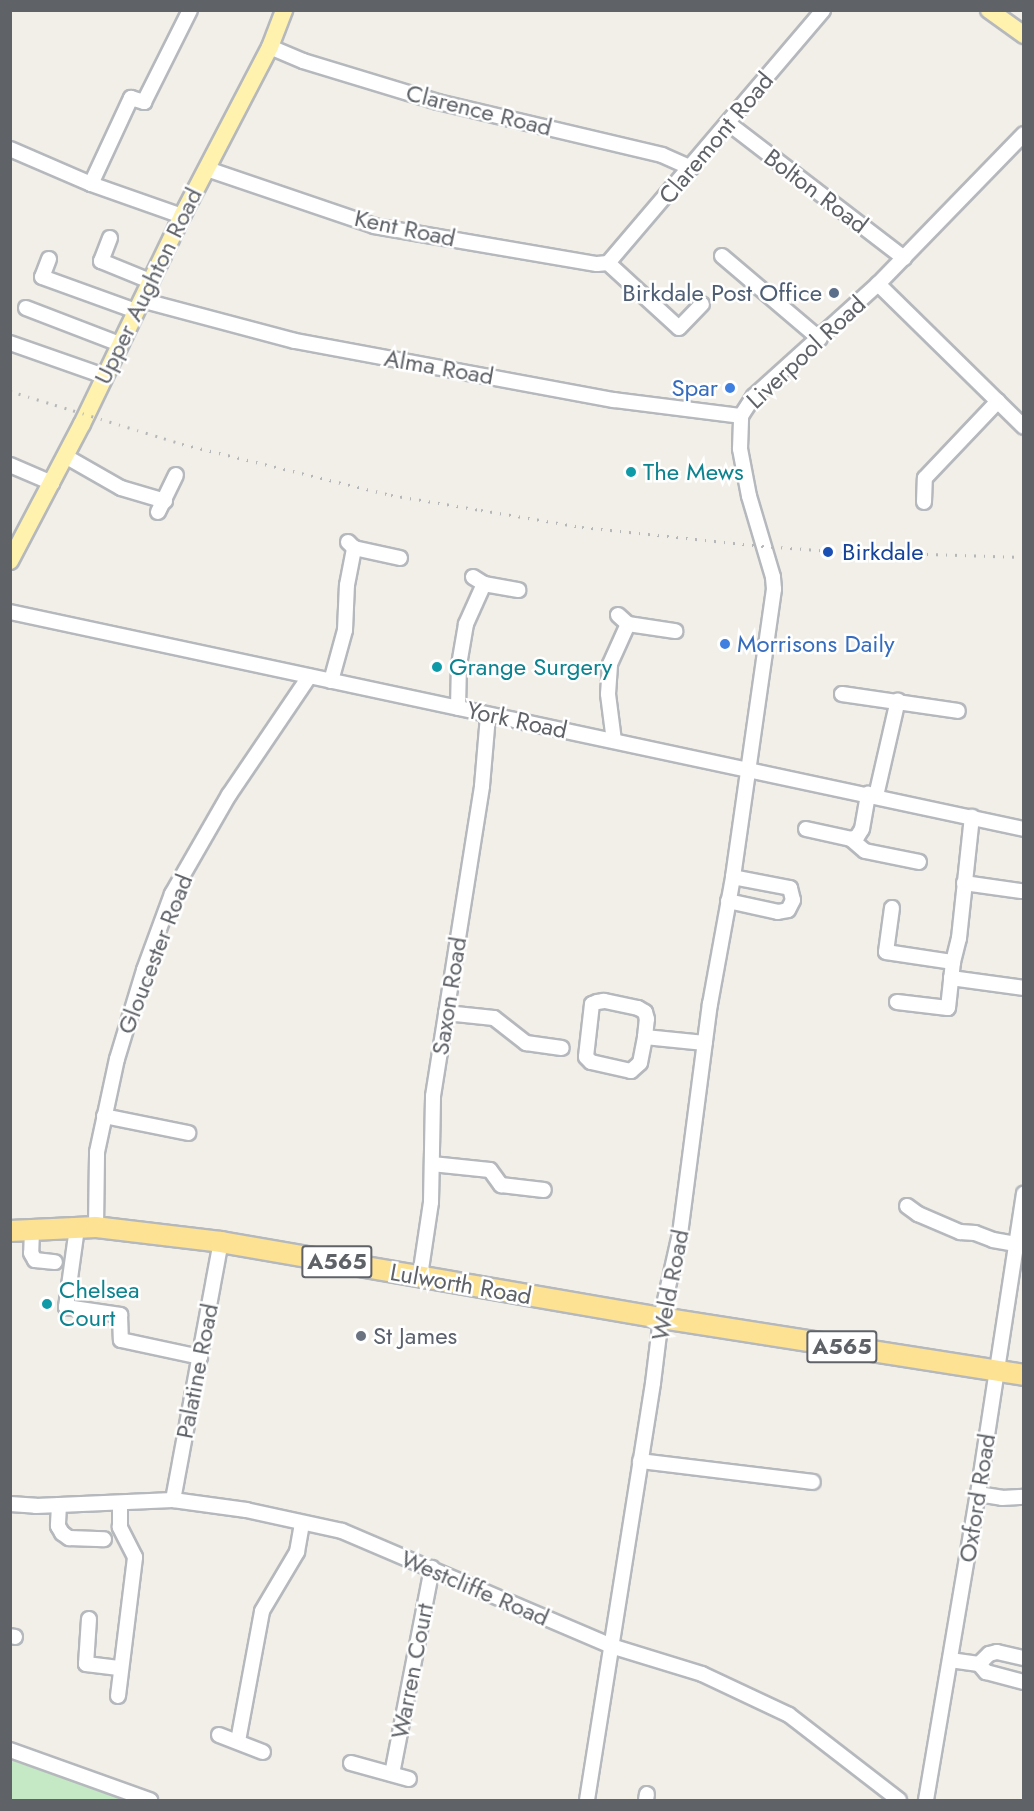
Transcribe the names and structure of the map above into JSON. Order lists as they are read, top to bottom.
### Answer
{
  "streets": {
    "highway": ["A565", "Lulworth Road"],
    "main road": ["Upper Aughton Road"],
    "street": [
      "Clarence Road",
      "Claremont Road",
      "Bolton Road",
      "Kent Road",
      "Liverpool Road",
      "Alma Road",
      "York Road",
      "Gloucester Road",
      "Saxon Road",
      "Weld Road",
      "Palatine Road",
      "Oxford Road",
      "Westcliffe Road",
      "Warren Court"
    ]
  },
  "crossings": [
    ["Clarence Road", "Claremont Road"],
    ["Clarence Road", "Upper Aughton Road"],
    ["Claremont Road", "Bolton Road"],
    ["Claremont Road", "Kent Road"],
    ["Bolton Road", "Liverpool Road"],
    ["Kent Road", "Upper Aughton Road"],
    ["Upper Aughton Road", "Alma Road"],
    ["Liverpool Road", "Alma Road"],
    ["Liverpool Road", "York Road"],
    ["Liverpool Road", "Weld Road"],
    ["York Road", "Gloucester Road"],
    ["York Road", "Saxon Road"],
    ["York Road", "Weld Road"],
    ["Gloucester Road", "Lulworth Road"],
    ["Gloucester Road", "Palatine Road"],
    ["Saxon Road", "Lulworth Road"],
    ["A565", "Lulworth Road"],
    ["A565", "Weld Road"],
    ["A565", "Oxford Road"],
    ["Lulworth Road", "Weld Road"],
    ["Lulworth Road", "Palatine Road"],
    ["Weld Road", "Westcliffe Road"],
    ["Palatine Road", "Westcliffe Road"],
    ["Westcliffe Road", "Warren Court"]
  ],
  "places": [
    "Birkdale Post Office",
    "Spar",
    "The Mews",
    "Birkdale",
    "Morrisons Daily",
    "Grange Surgery",
    "Chelsea Court",
    "St James"
  ]
}
